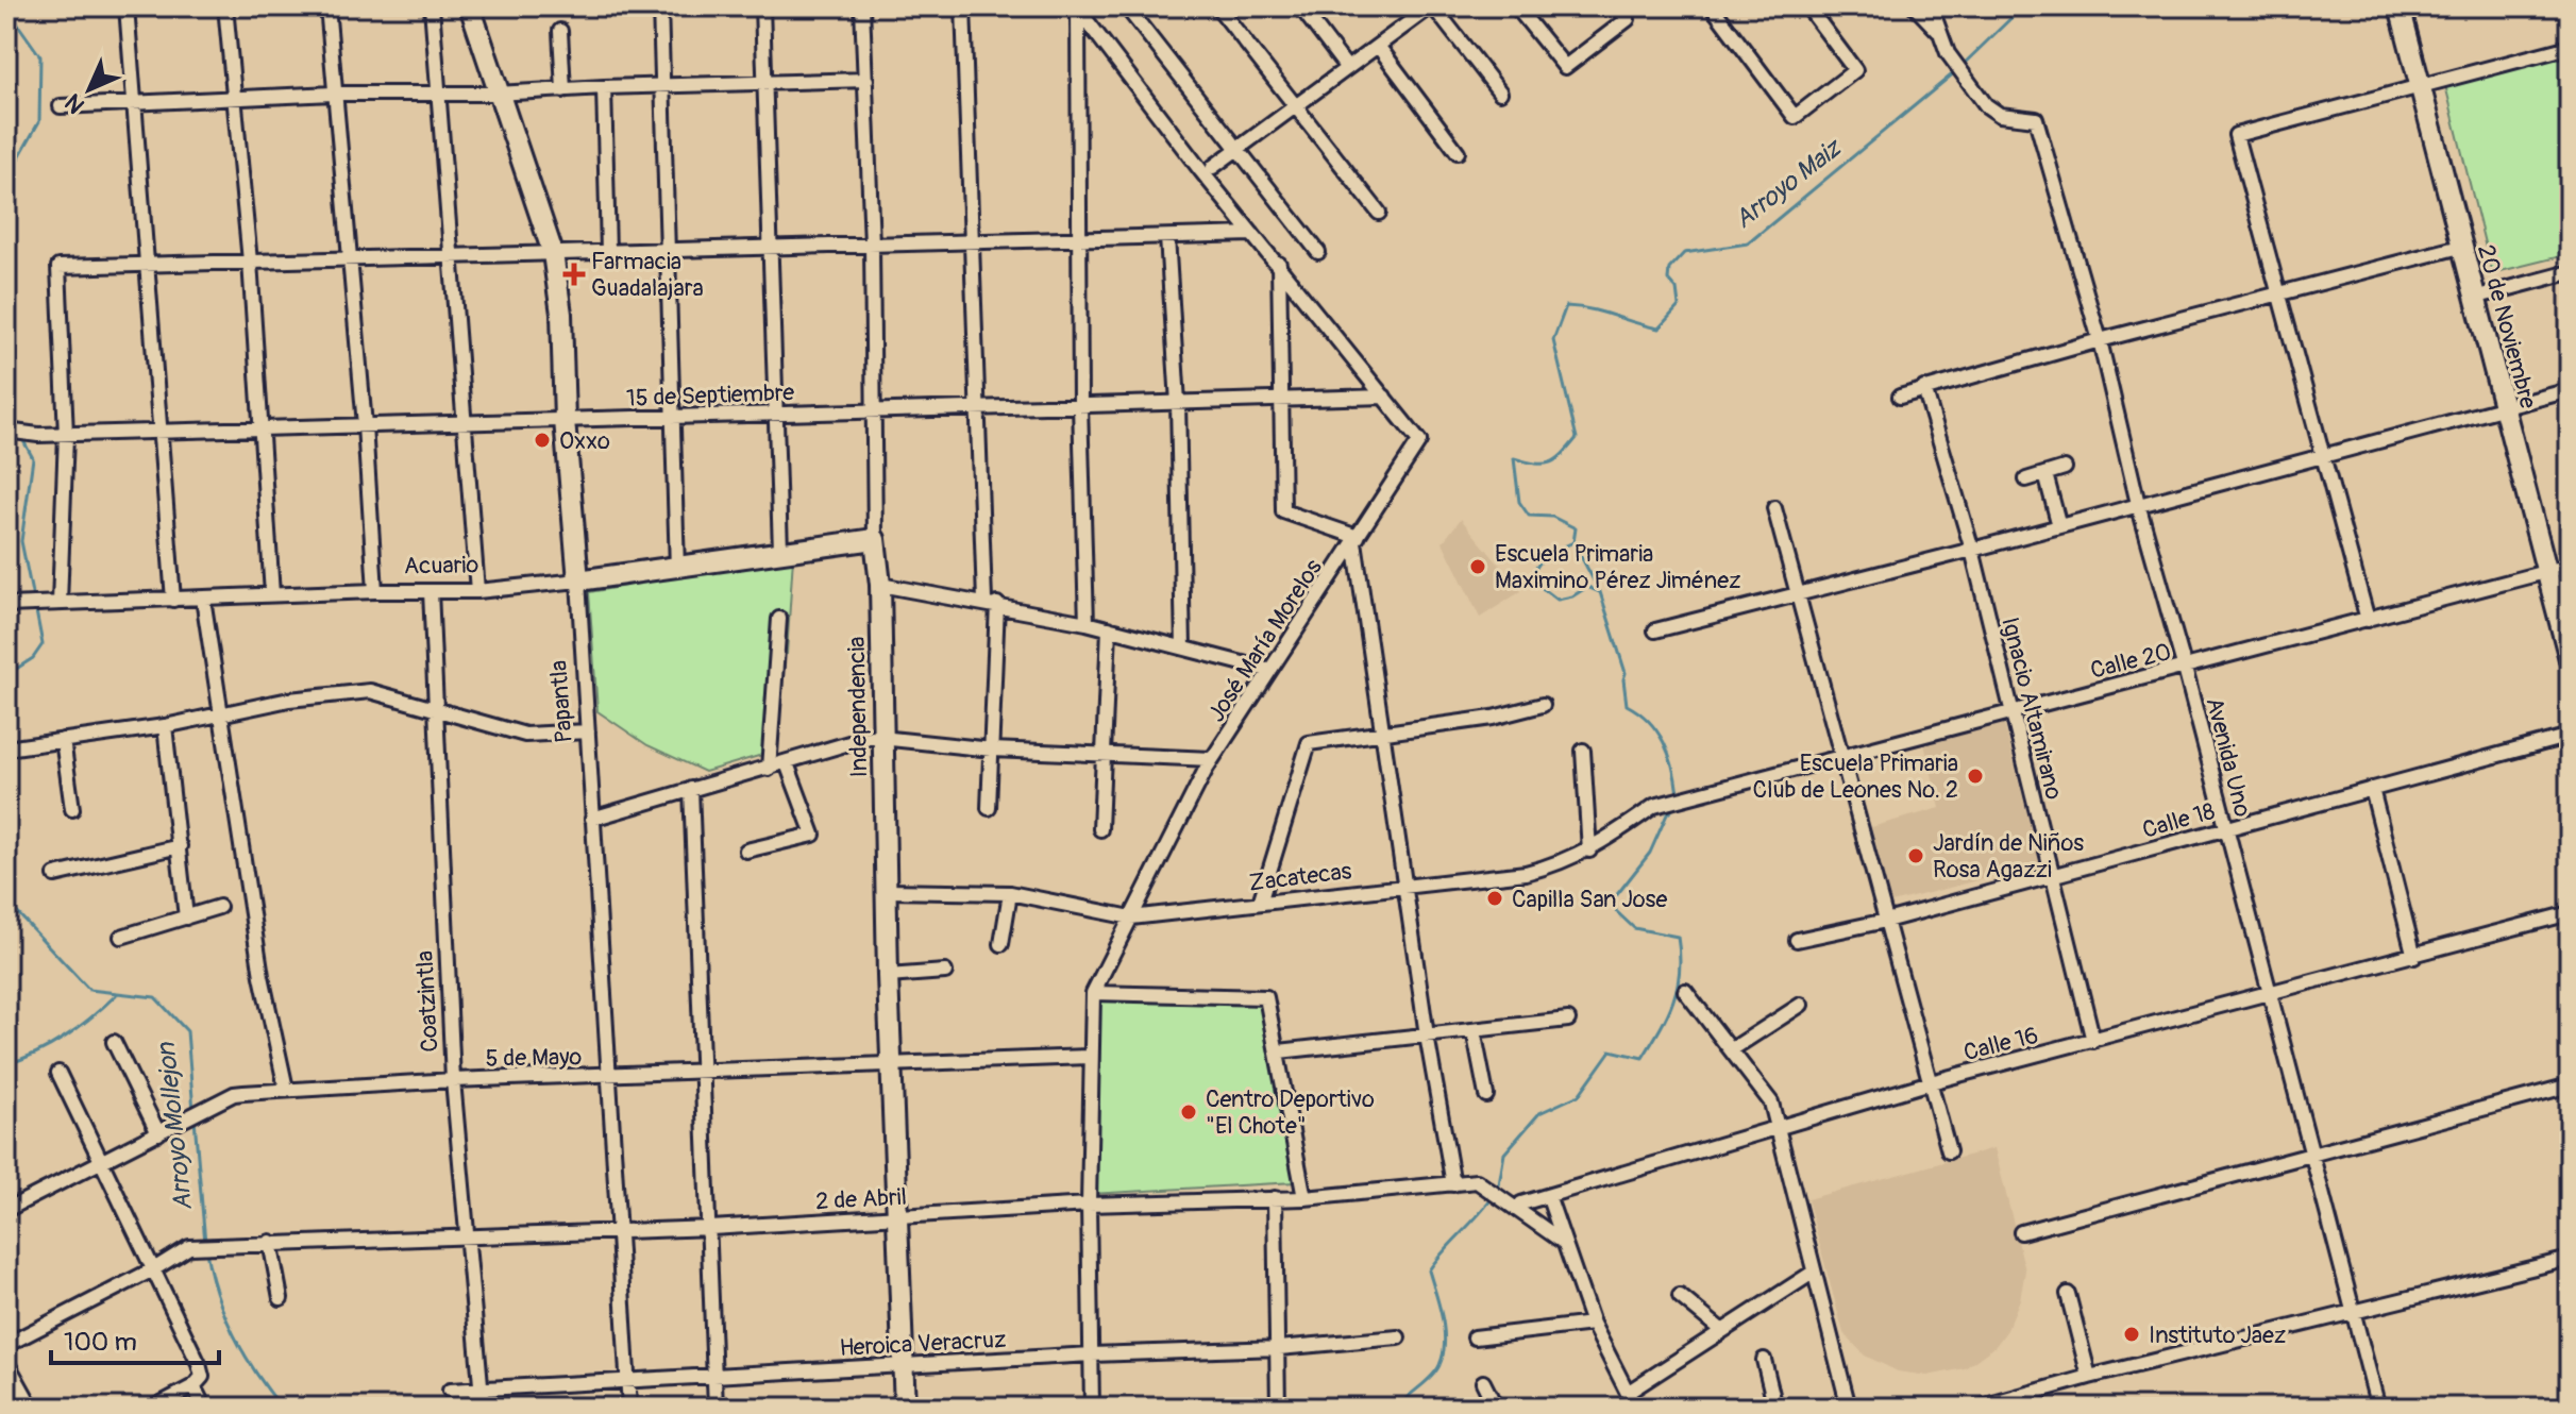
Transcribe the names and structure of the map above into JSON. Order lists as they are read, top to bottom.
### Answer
{
  "streets": {
    "main road": [
      "20 de Noviembre",
      "Acuario",
      "Papantla",
      "Independencia"
    ],
    "street": [
      "15 de Septiembre",
      "José María Morelos",
      "Calle 20",
      "Ignacio Altamirano",
      "Avenida Uno",
      "Calle 18",
      "Zacatecas",
      "Coatzintla",
      "Calle 16",
      "5 de Mayo",
      "2 de Abril",
      "Heroica Veracruz"
    ]
  },
  "crossings": [
    ["20 de Noviembre", "Calle 20"],
    ["15 de Septiembre", "José María Morelos"],
    ["15 de Septiembre", "Papantla"],
    ["15 de Septiembre", "Independencia"],
    ["Acuario", "Papantla"],
    ["Acuario", "Independencia"],
    ["Acuario", "Coatzintla"],
    ["José María Morelos", "Zacatecas"],
    ["José María Morelos", "5 de Mayo"],
    ["José María Morelos", "2 de Abril"],
    ["José María Morelos", "Heroica Veracruz"],
    ["Calle 20", "Ignacio Altamirano"],
    ["Calle 20", "Avenida Uno"],
    ["Calle 20", "Zacatecas"],
    ["Papantla", "5 de Mayo"],
    ["Papantla", "2 de Abril"],
    ["Papantla", "Heroica Veracruz"],
    ["Independencia", "Zacatecas"],
    ["Independencia", "5 de Mayo"],
    ["Independencia", "2 de Abril"],
    ["Independencia", "Heroica Veracruz"],
    ["Ignacio Altamirano", "Calle 18"],
    ["Ignacio Altamirano", "Calle 16"],
    ["Avenida Uno", "Calle 18"],
    ["Avenida Uno", "Calle 16"],
    ["Coatzintla", "5 de Mayo"],
    ["Coatzintla", "2 de Abril"],
    ["Coatzintla", "Heroica Veracruz"]
  ],
  "water": ["Arroyo Maiz", "Arroyo Mollejon"],
  "places": {
    "health": ["Farmacia Guadalajara"],
    "other": [
      "Oxxo",
      "Escuela Primaria Maximino Pérez Jiménez",
      "Escuela Primaria Club de Leones No. 2",
      "Jardín de Niños Rosa Agazzi",
      "Capilla San Jose",
      "Centro Deportivo \"El Chote\"",
      "Instituto Jaez"
    ]
  },
  "scale_bar": "100 m",
  "north": "bottom left"
}
